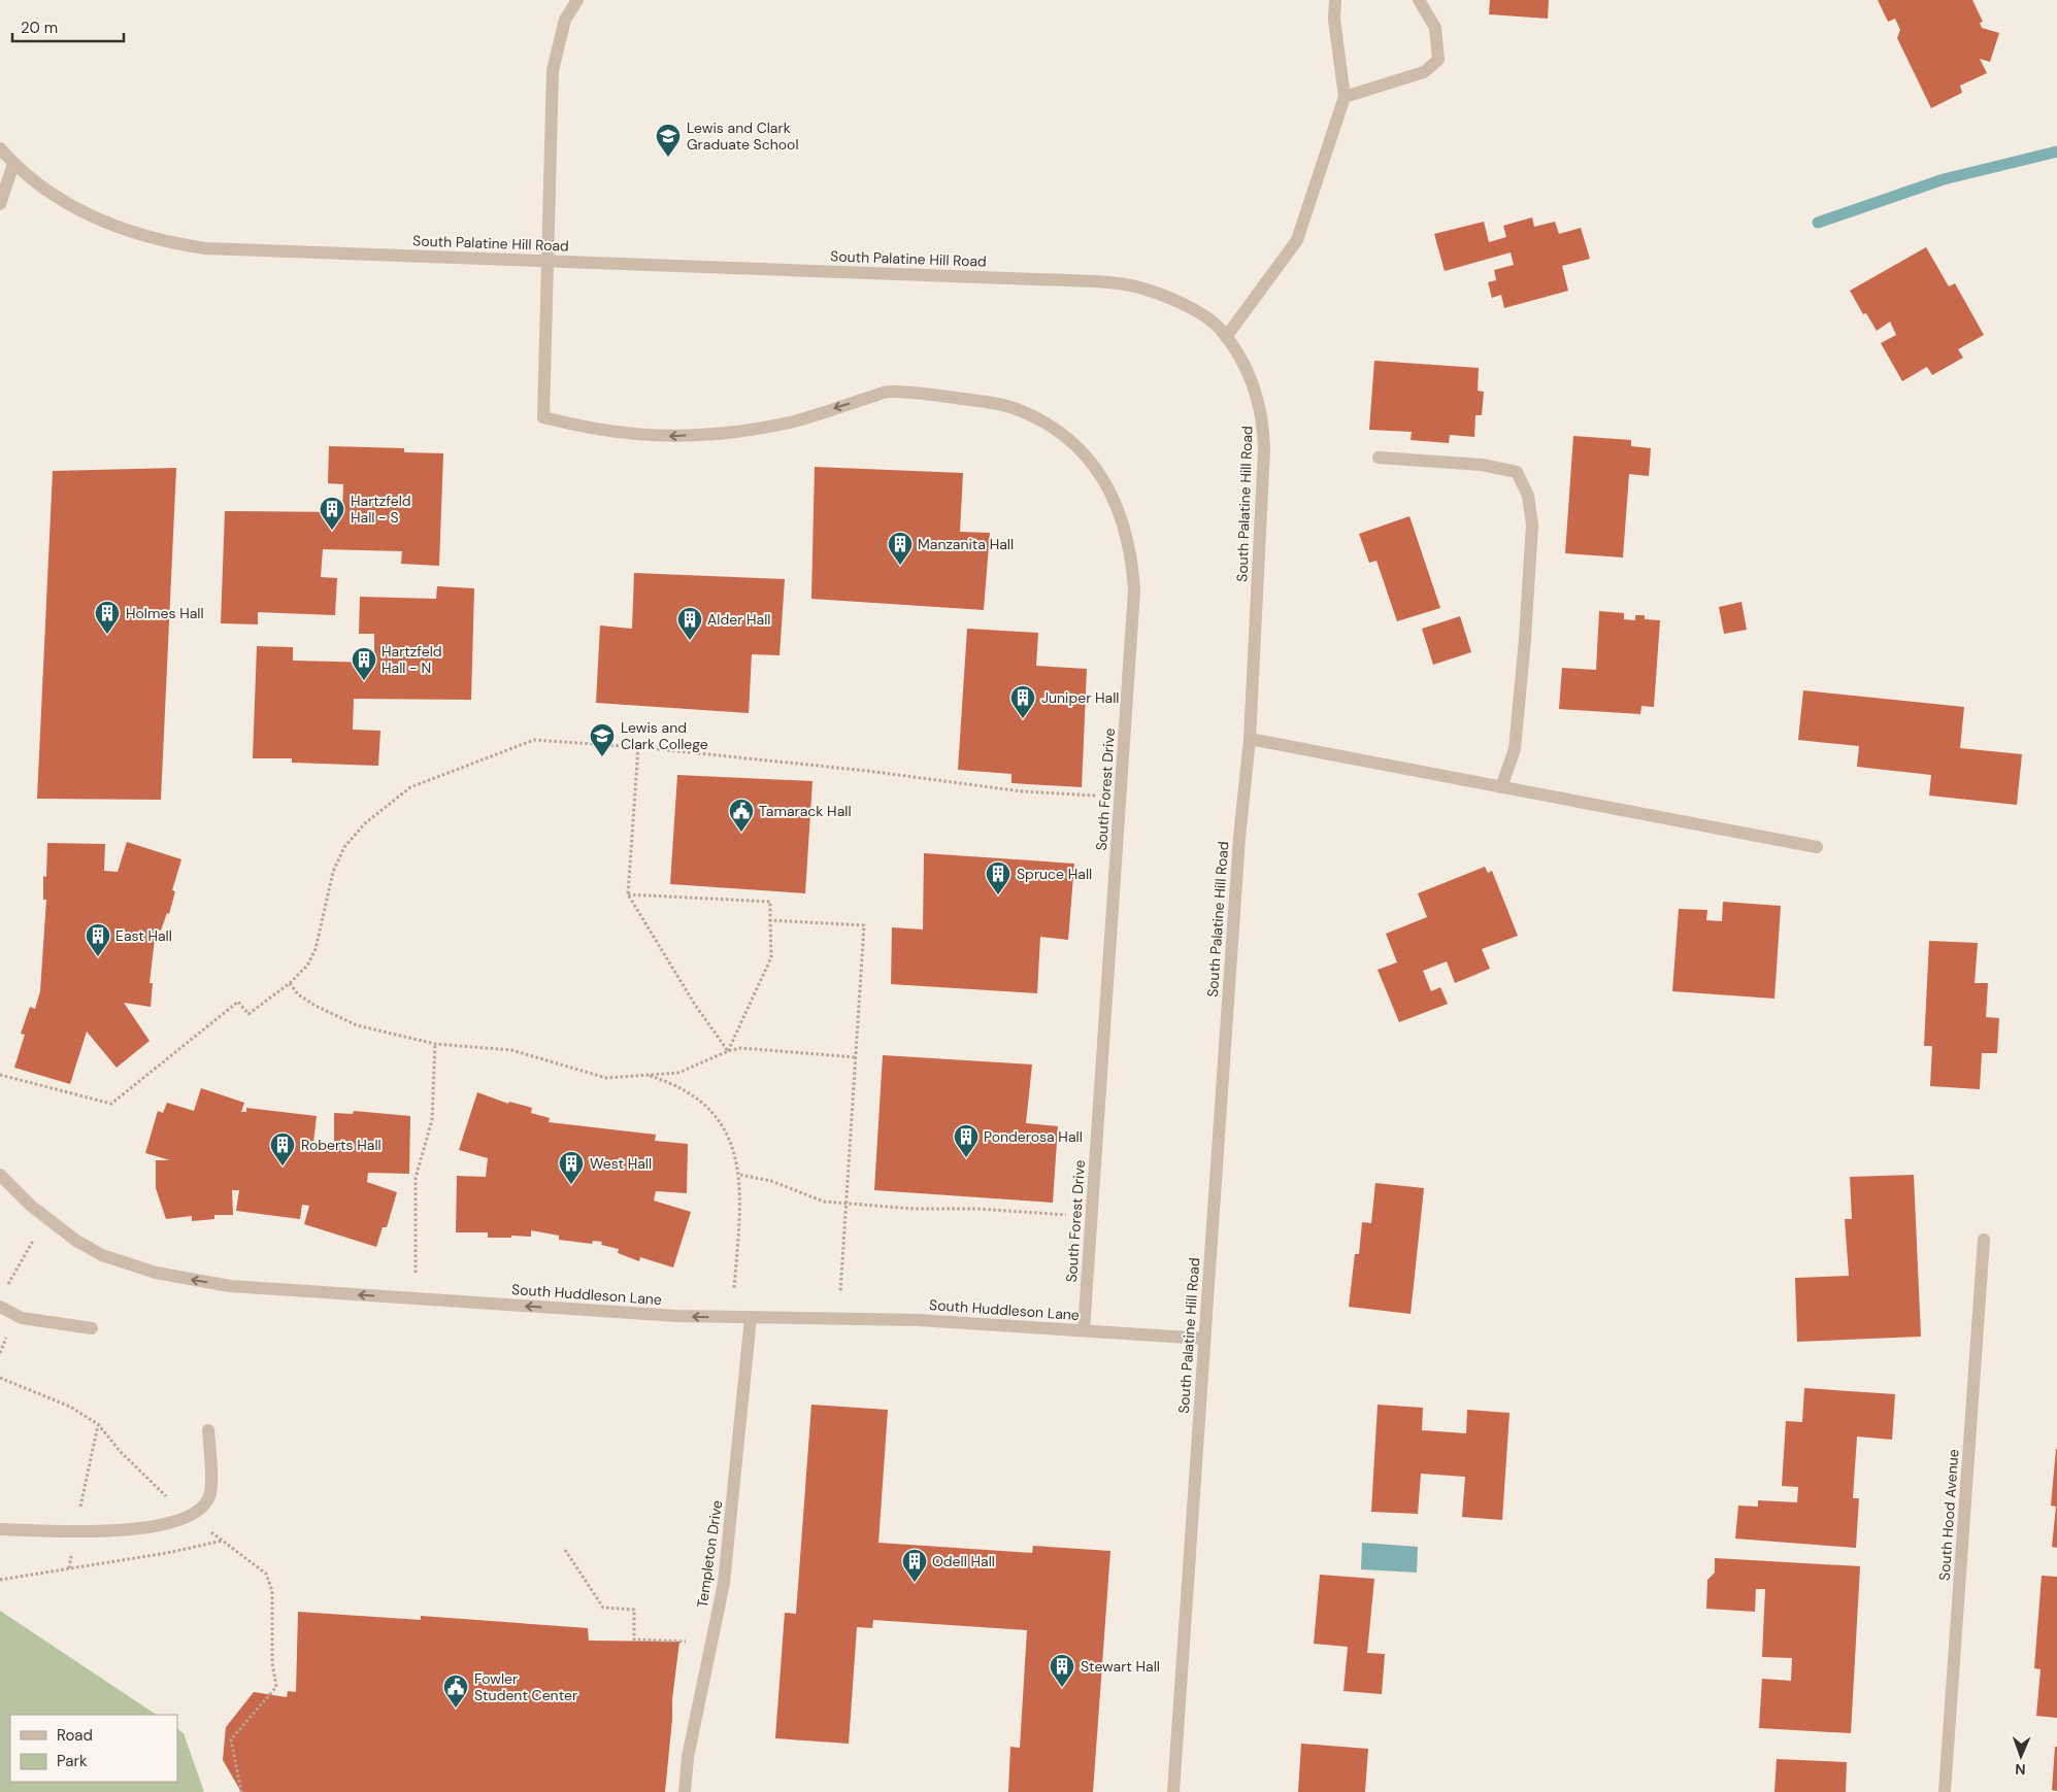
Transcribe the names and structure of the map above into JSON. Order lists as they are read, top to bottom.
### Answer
{
  "streets": {
    "street": [
      "South Palatine Hill Road",
      "South Forest Drive",
      "South Huddleson Lane",
      "South Hood Avenue",
      "Templeton Drive"
    ]
  },
  "crossings": [
    ["South Palatine Hill Road", "South Forest Drive"],
    ["South Palatine Hill Road", "South Huddleson Lane"],
    ["South Forest Drive", "South Huddleson Lane"],
    ["South Huddleson Lane", "Templeton Drive"]
  ],
  "one_way": ["South Huddleson Lane"],
  "places": {
    "school or university": ["Lewis and Clark Graduate School", "Lewis and Clark College"],
    "building": [
      "Hartzfeld Hall - S",
      "Manzanita Hall",
      "Holmes Hall",
      "Alder Hall",
      "Hartzfeld Hall - N",
      "Juniper Hall",
      "Spruce Hall",
      "East Hall",
      "Ponderosa Hall",
      "Roberts Hall",
      "West Hall",
      "Odell Hall",
      "Stewart Hall"
    ],
    "public building": ["Tamarack Hall", "Fowler Student Center"]
  },
  "legend": ["Road", "Park"],
  "scale_bar": "20 m",
  "north": "bottom"
}
